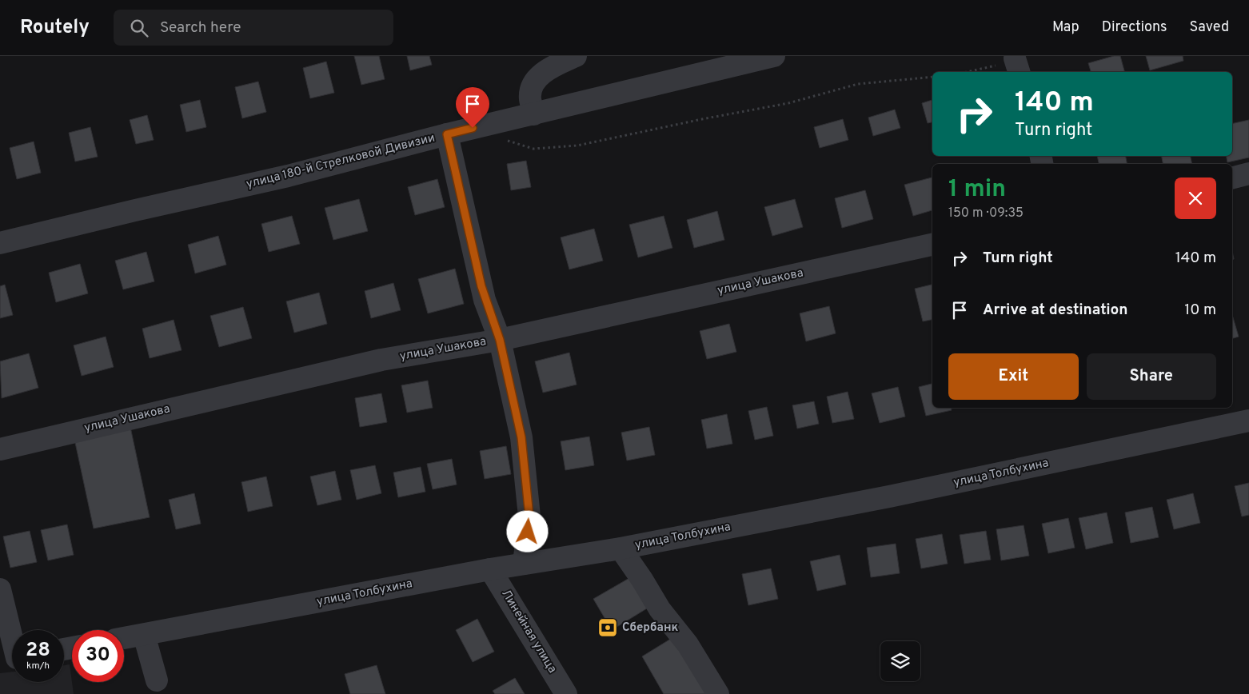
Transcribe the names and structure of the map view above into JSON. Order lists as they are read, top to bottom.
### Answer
{
  "streets": {
    "street": [
      "улица 180-й Стрелковой Дивизии",
      "улица Ушакова",
      "улица Толбухина",
      "Линейная улица"
    ]
  },
  "crossings": [
    ["улица Толбухина", "Линейная улица"]
  ],
  "places": {
    "bank": ["Сбербанк"]
  },
  "page": {
    "header": "Routely",
    "search": "Search here",
    "nav": ["Map", "Directions", "Saved"],
    "turn": ["140 m", "Turn right"],
    "heading": ["1 min", "150 m · 09:35"],
    "list": [
      {
        "name": "Turn right",
        "value": "140 m"
      },
      {
        "name": "Arrive at destination",
        "value": "10 m"
      }
    ],
    "buttons": ["Exit", "Share"],
    "speed": "28 km/h",
    "limit": "30"
  }
}
